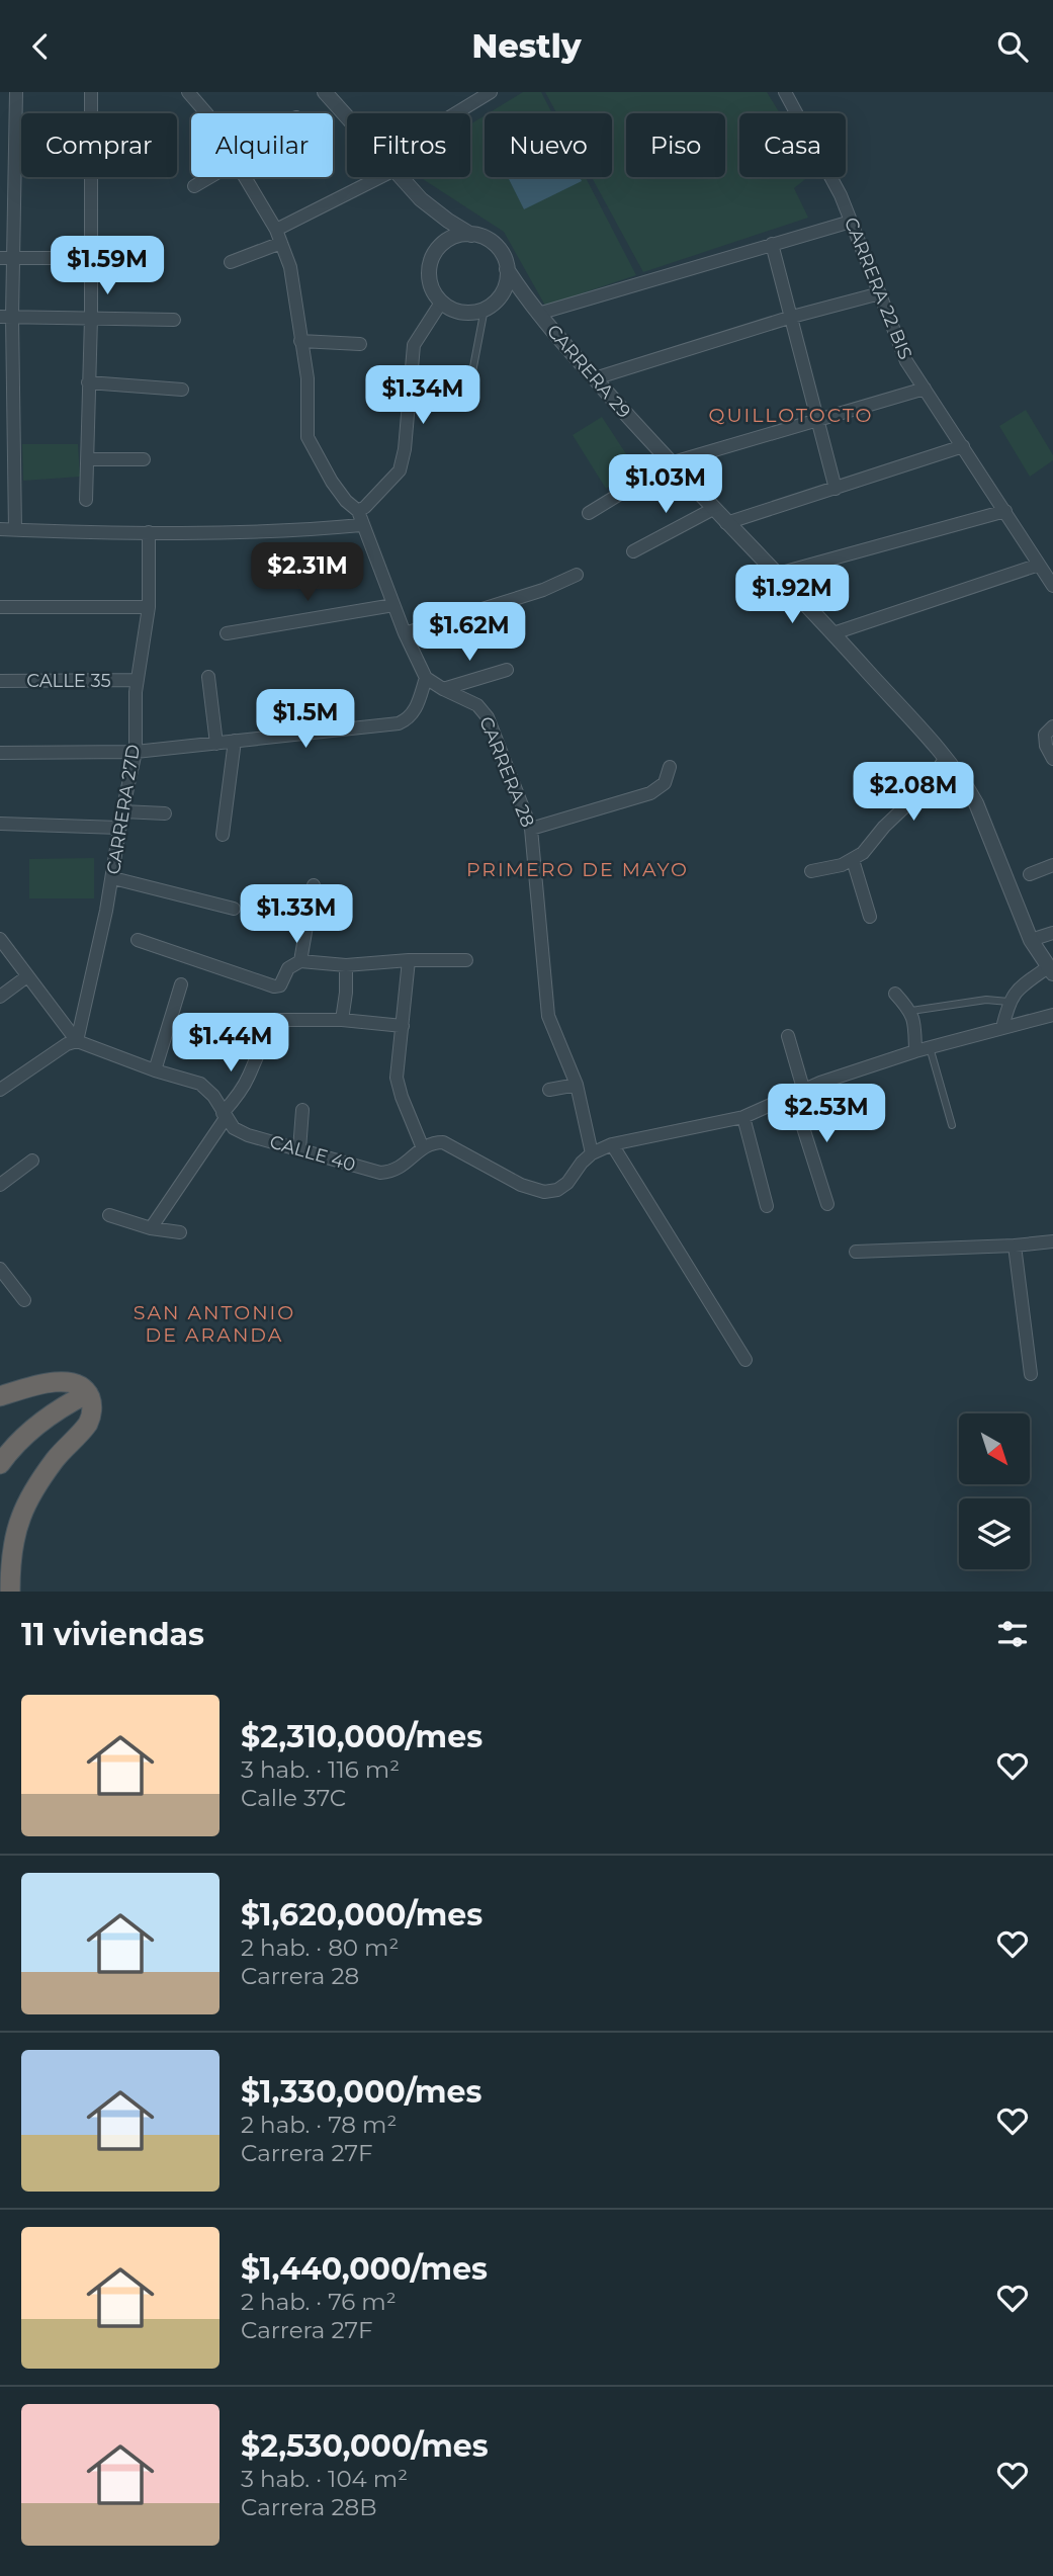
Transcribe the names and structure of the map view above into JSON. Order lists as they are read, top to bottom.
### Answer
{
  "streets": {
    "street": [
      "CARRERA 22 BIS",
      "CARRERA 29",
      "CALLE 35",
      "CARRERA 28",
      "CARRERA 27D",
      "CALLE 40"
    ]
  },
  "crossings": [
    ["CALLE 35", "CARRERA 27D"],
    ["CARRERA 27D", "CALLE 40"]
  ],
  "districts": ["QUILLOTOCTO", "PRIMERO DE MAYO", "SAN ANTONIO DE ARANDA"],
  "north": "bottom right",
  "page": {
    "header": "Nestly",
    "chip": [
      "Comprar",
      "Alquilar",
      "Filtros",
      "Nuevo",
      "Piso",
      "Casa"
    ],
    "price": [
      "$1.59M",
      "$1.34M",
      "$1.03M",
      "$2.31M",
      "$1.92M",
      "$1.62M",
      "$1.5M",
      "$2.08M",
      "$1.33M",
      "$1.44M",
      "$2.53M"
    ],
    "heading": "11 viviendas",
    "list": [
      {
        "name": "$2,310,000/mes",
        "note": "3 hab. · 116 m² · Calle 37C"
      },
      {
        "name": "$1,620,000/mes",
        "note": "2 hab. · 80 m² · Carrera 28"
      },
      {
        "name": "$1,330,000/mes",
        "note": "2 hab. · 78 m² · Carrera 27F"
      },
      {
        "name": "$1,440,000/mes",
        "note": "2 hab. · 76 m² · Carrera 27F"
      },
      {
        "name": "$2,530,000/mes",
        "note": "3 hab. · 104 m² · Carrera 28B"
      }
    ]
  }
}
